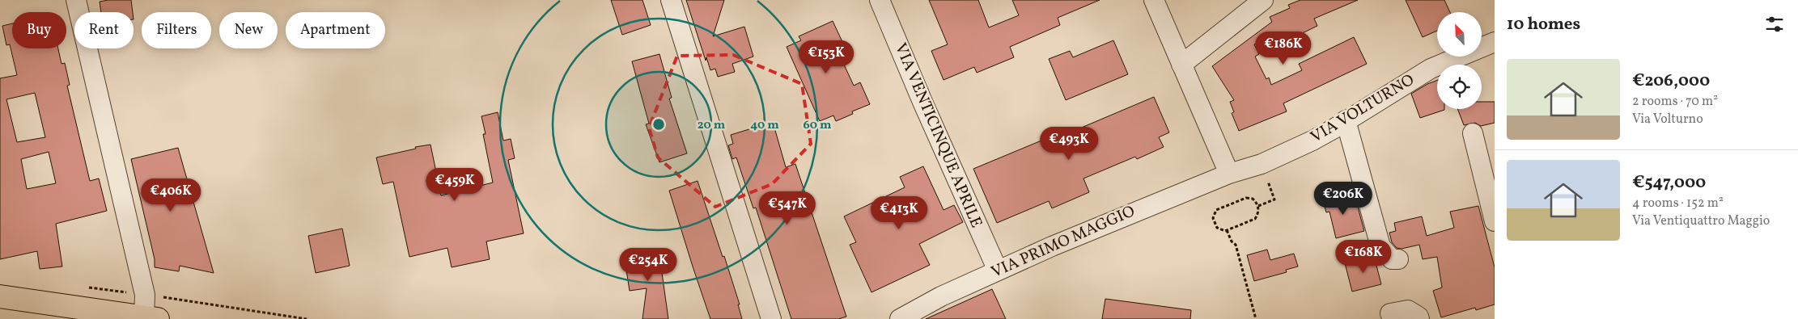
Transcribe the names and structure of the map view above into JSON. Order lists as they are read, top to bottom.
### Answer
{
  "streets": {
    "street": ["VIA VOLTURNO", "VIA VENTICINQUE APRILE", "VIA PRIMO MAGGIO"]
  },
  "crossings": [
    ["VIA VOLTURNO", "VIA PRIMO MAGGIO"],
    ["VIA VENTICINQUE APRILE", "VIA PRIMO MAGGIO"]
  ],
  "north": "top left",
  "page": {
    "heading": "10 homes",
    "chip": [
      "Buy",
      "Rent",
      "Filters",
      "New",
      "Apartment"
    ],
    "price": [
      "€186K",
      "€153K",
      "€493K",
      "€459K",
      "€406K",
      "€206K",
      "€547K",
      "€413K",
      "€168K",
      "€254K"
    ],
    "list": [
      {
        "name": "€206,000",
        "note": "2 rooms · 70 m² · Via Volturno"
      },
      {
        "name": "€547,000",
        "note": "4 rooms · 152 m² · Via Ventiquattro Maggio"
      }
    ]
  },
  "rings": ["20 m", "40 m", "60 m"]
}
